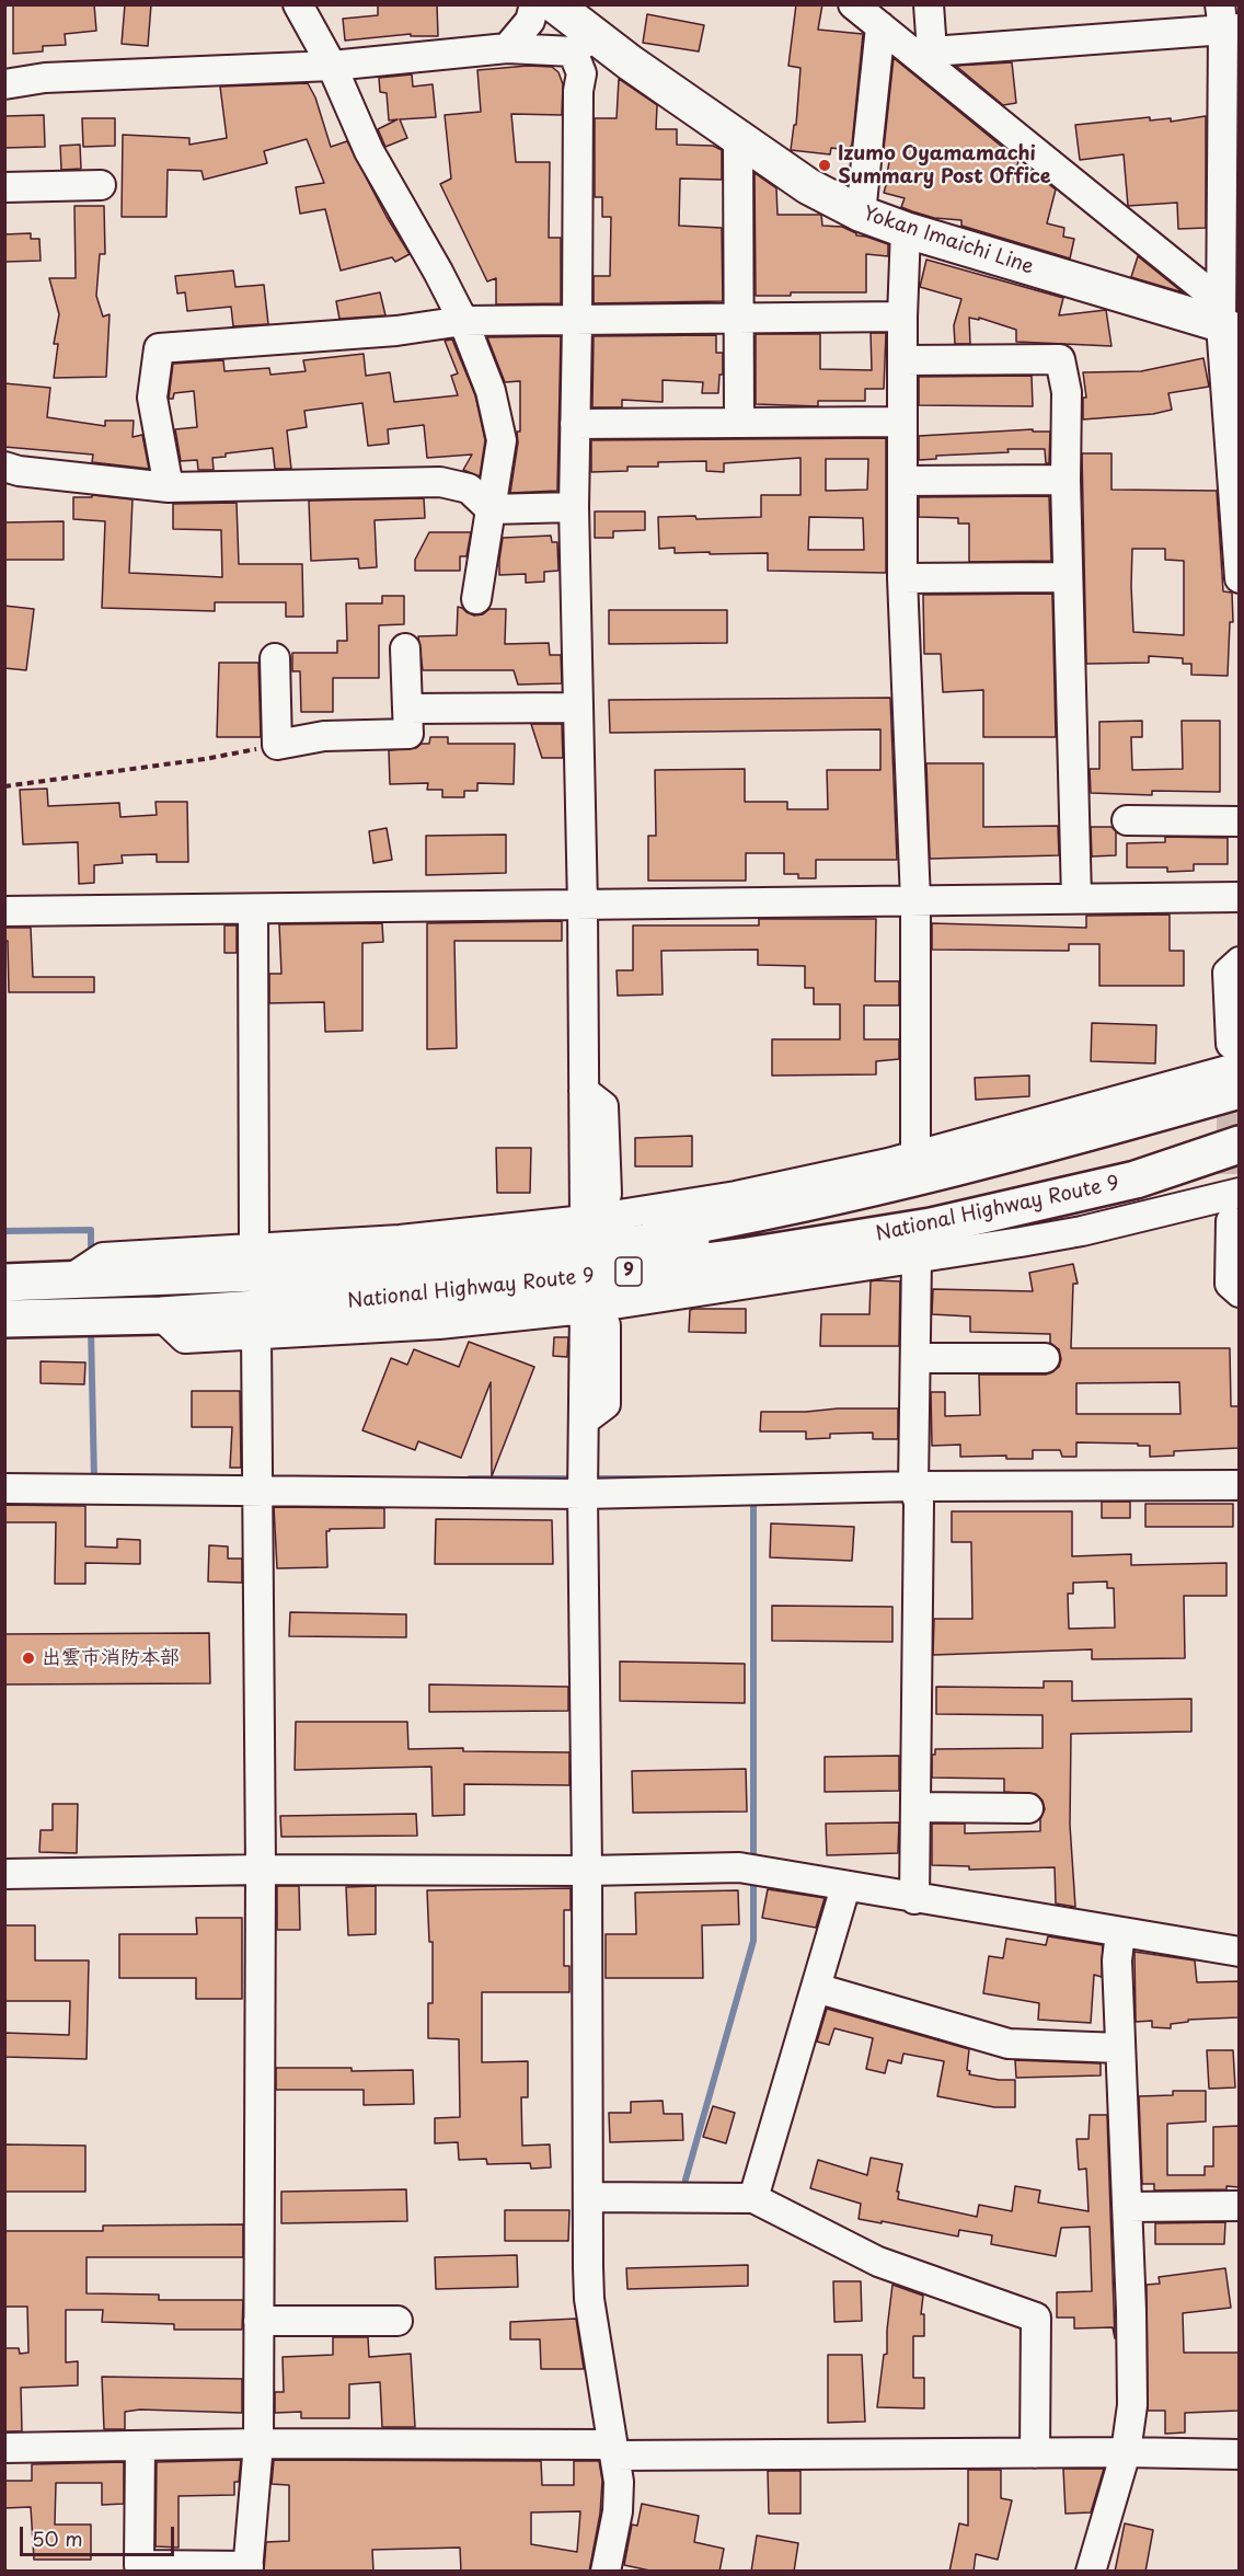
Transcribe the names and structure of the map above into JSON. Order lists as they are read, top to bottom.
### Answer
{
  "streets": {
    "highway": ["National Highway Route 9", "9"],
    "main road": ["Yokan Imaichi Line"]
  },
  "crossings": [
    ["National Highway Route 9", "9"]
  ],
  "places": ["Izumo Oyamamachi Summary Post Office", "出雲市消防本部"],
  "scale_bar": "50 m"
}
